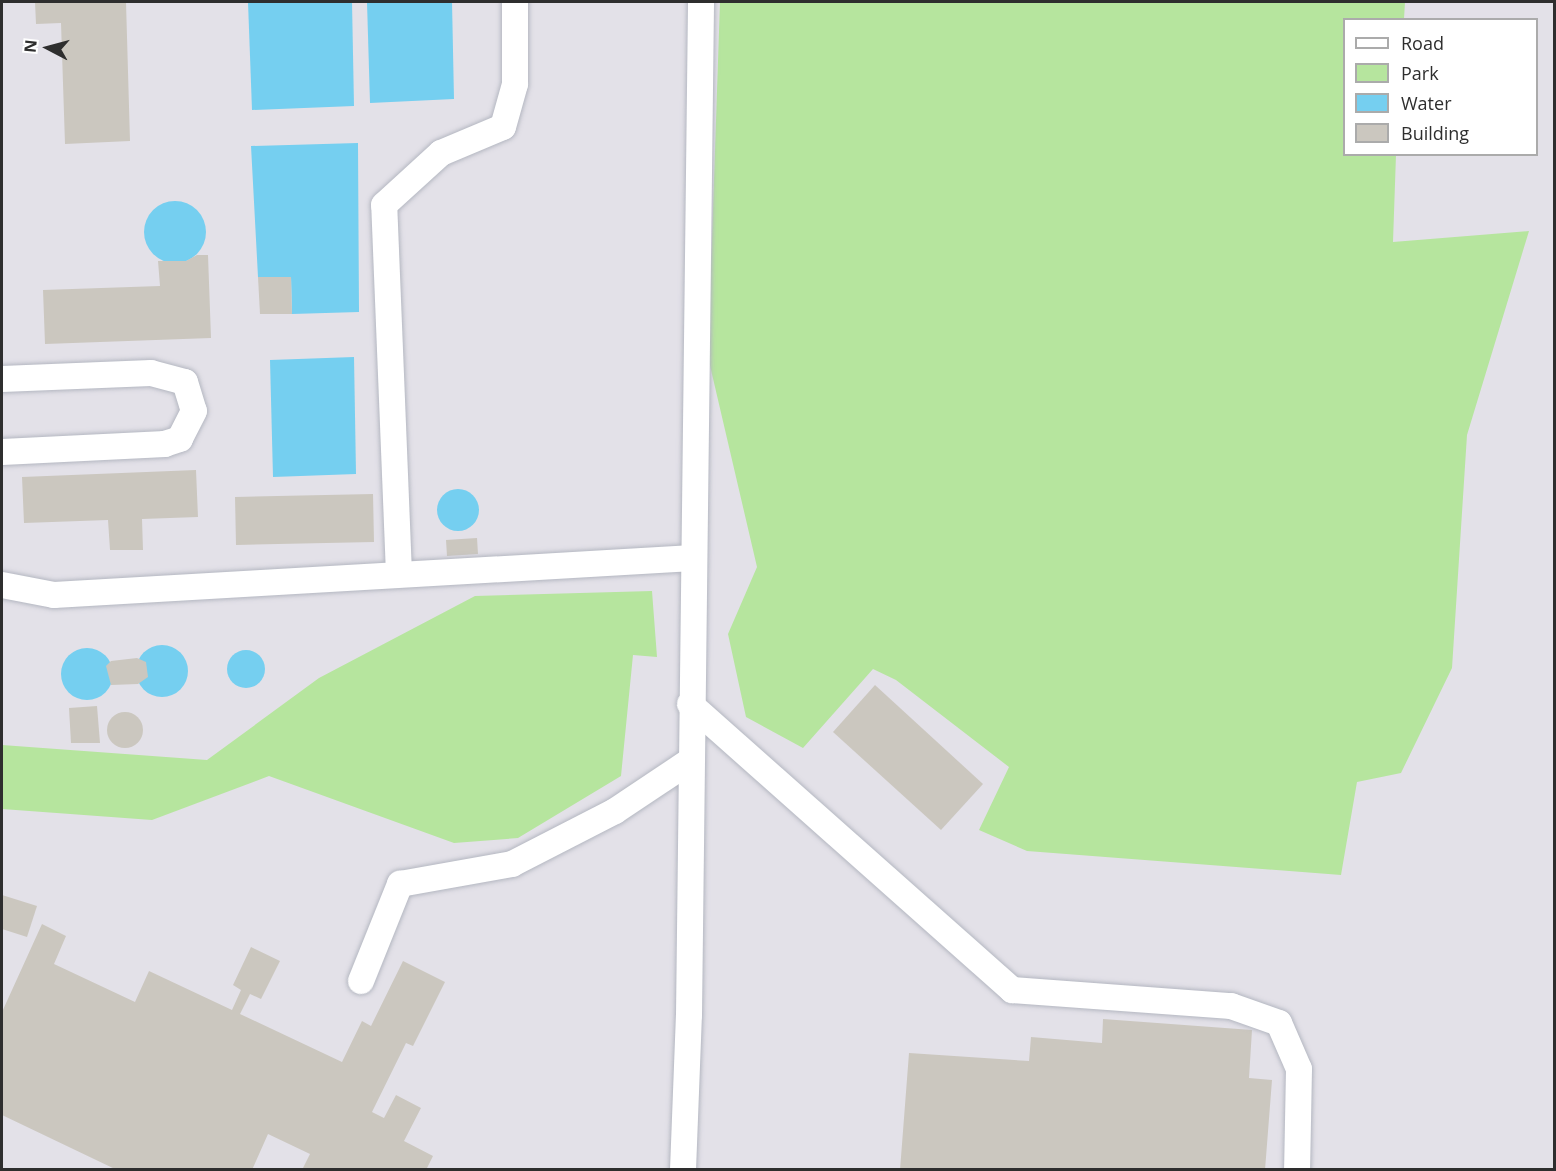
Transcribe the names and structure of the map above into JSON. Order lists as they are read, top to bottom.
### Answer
{
  "legend": [
    "Road",
    "Park",
    "Water",
    "Building"
  ],
  "north": "left"
}
